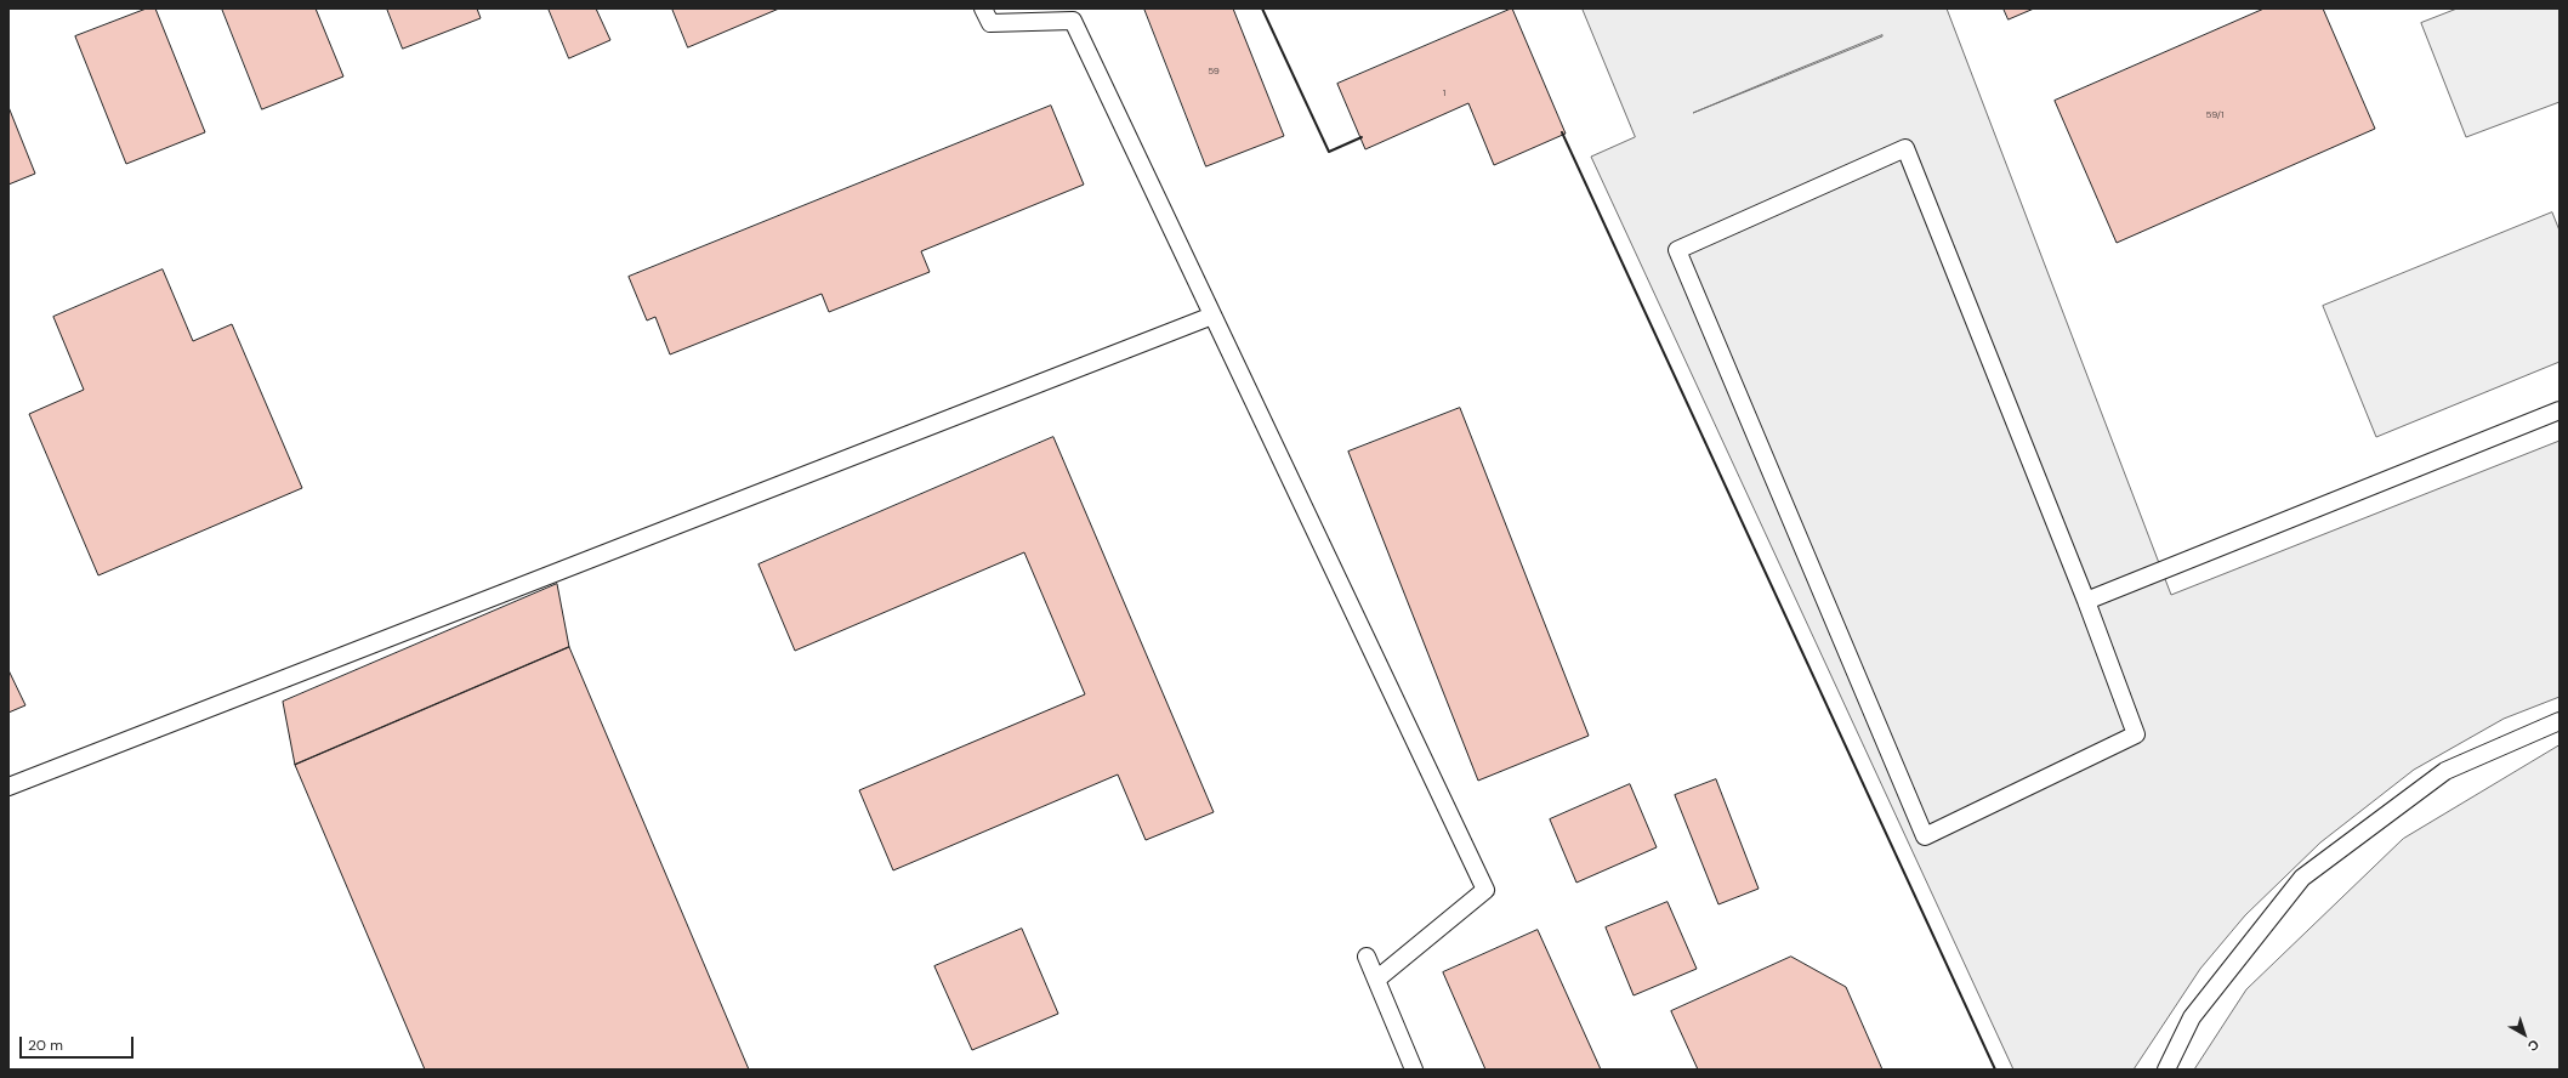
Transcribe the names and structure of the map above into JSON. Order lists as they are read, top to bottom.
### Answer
{
  "house_numbers": ["59", "1", "59/1"],
  "scale_bar": "20 m",
  "north": "bottom right"
}
